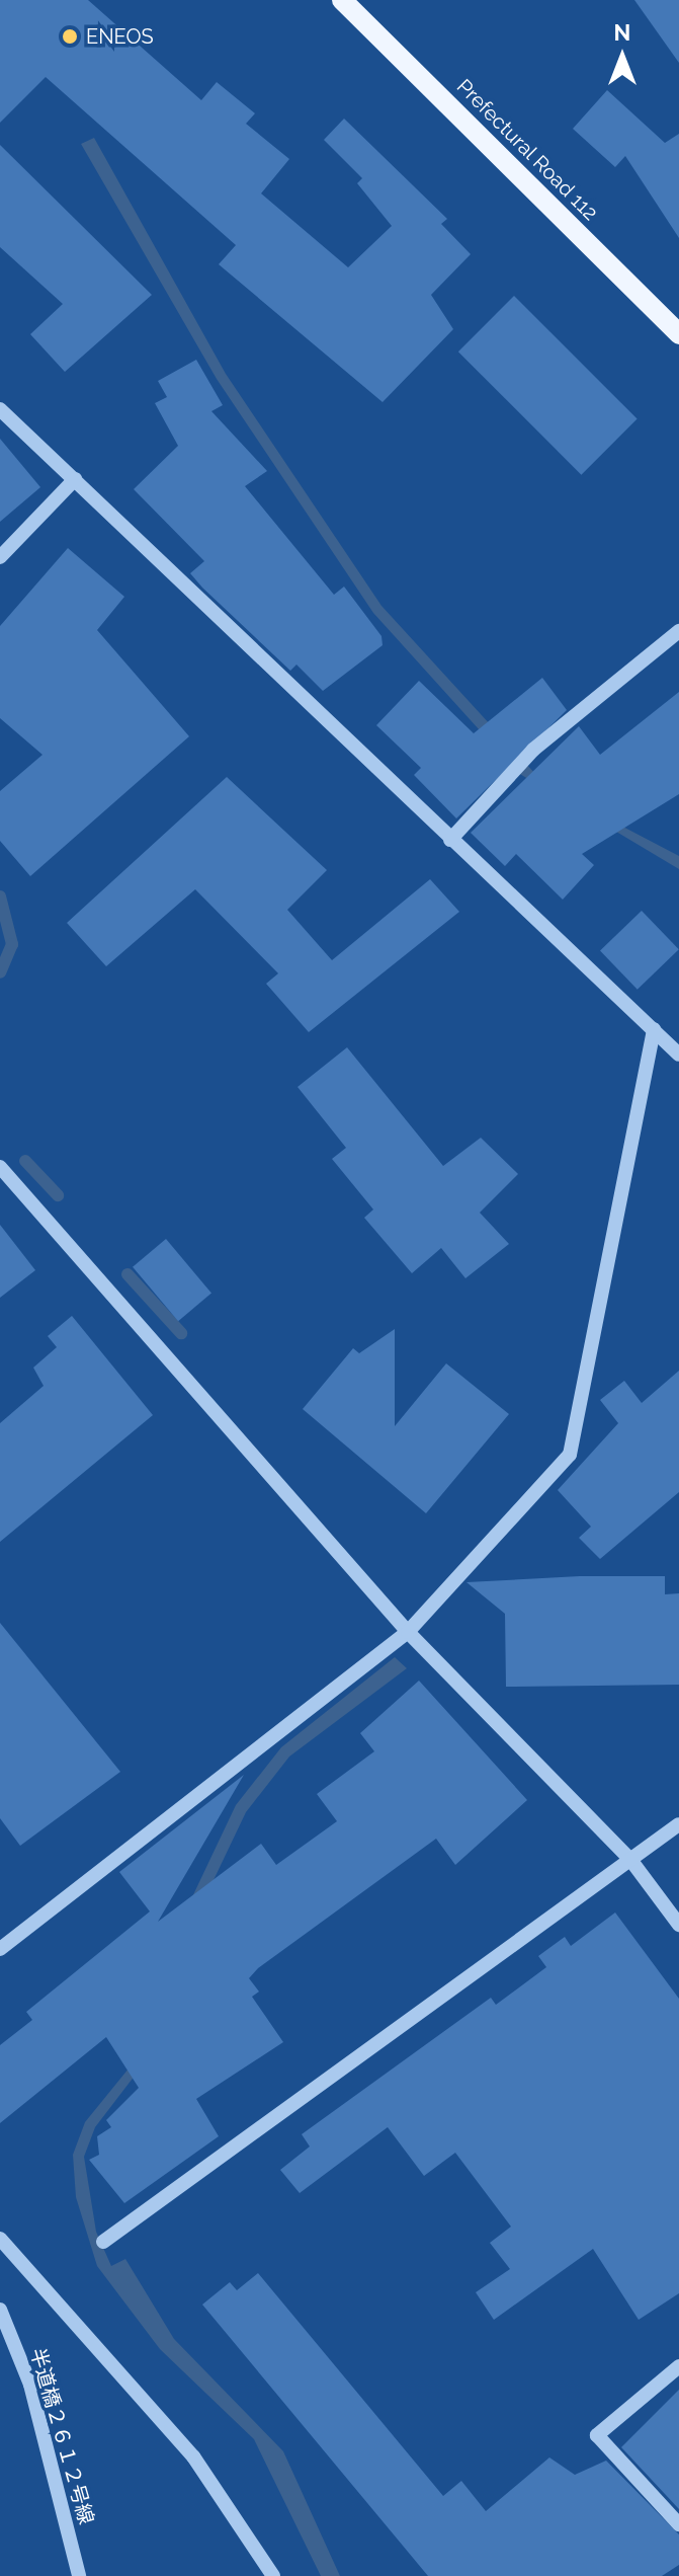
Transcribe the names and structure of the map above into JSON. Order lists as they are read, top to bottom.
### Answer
{
  "streets": {
    "main road": ["Prefectural Road 112"],
    "street": ["半道橋２６１２号線"]
  },
  "places": ["ENEOS"],
  "north": "top"
}
